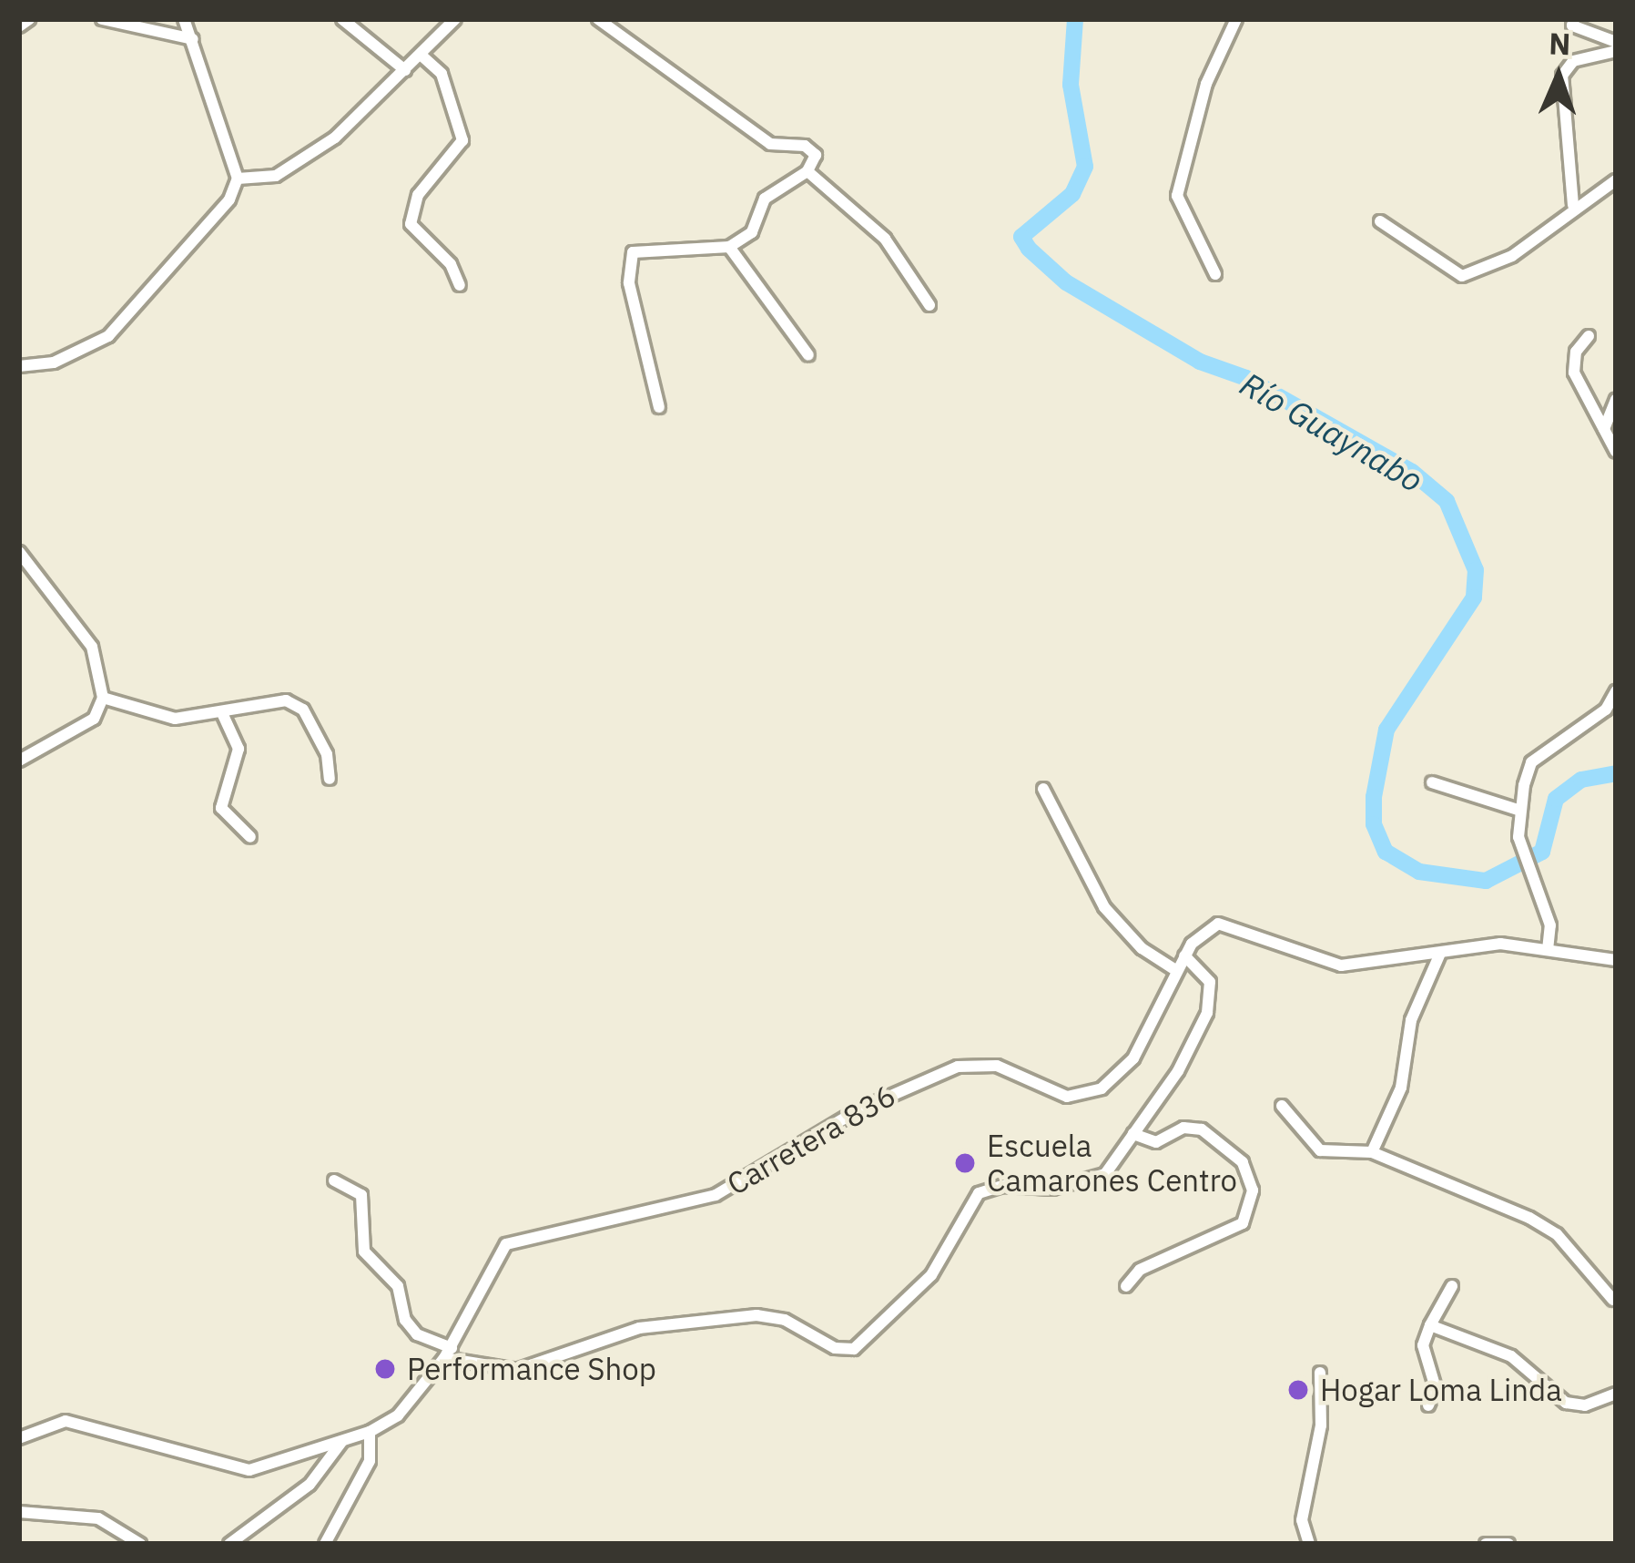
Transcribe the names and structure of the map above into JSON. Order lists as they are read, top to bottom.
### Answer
{
  "streets": {
    "street": ["Carretera 836"]
  },
  "water": ["Río Guaynabo"],
  "places": ["Escuela Camarones Centro", "Performance Shop", "Hogar Loma Linda"],
  "north": "top"
}
